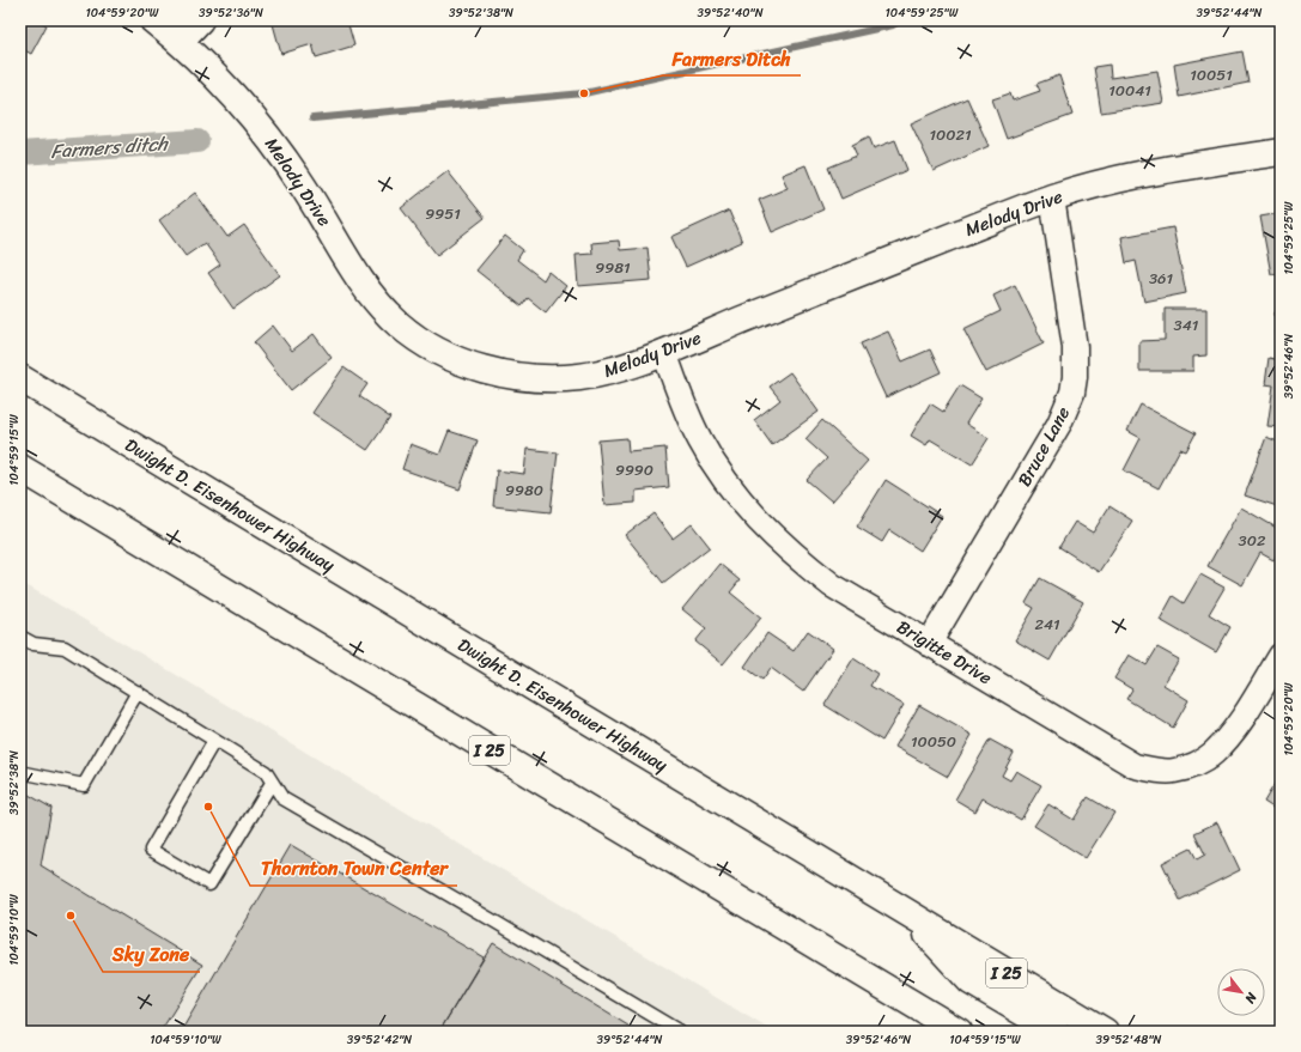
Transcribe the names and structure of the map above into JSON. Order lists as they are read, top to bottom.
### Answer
{
  "streets": {
    "main road": ["Melody Drive", "Dwight D. Eisenhower Highway", "I 25"],
    "street": ["Bruce Lane", "Brigitte Drive"]
  },
  "crossings": [
    ["Melody Drive", "Bruce Lane"],
    ["Melody Drive", "Brigitte Drive"],
    ["Bruce Lane", "Brigitte Drive"]
  ],
  "water": ["Farmers ditch"],
  "places": ["Farmers Ditch", "Thornton Town Center", "Sky Zone"],
  "house_numbers": [
    "10051",
    "10041",
    "10021",
    "9951",
    "9981",
    "361",
    "341",
    "9990",
    "9980",
    "302",
    "241",
    "10050"
  ],
  "north": "bottom right",
  "coordinates": [
    "104°59'20\"W",
    "39°52'36\"N",
    "39°52'38\"N",
    "39°52'40\"N",
    "104°59'25\"W",
    "39°52'44\"N",
    "39°52'46\"N",
    "104°59'15\"W",
    "104°59'10\"W",
    "39°52'42\"N",
    "39°52'48\"N"
  ]
}
